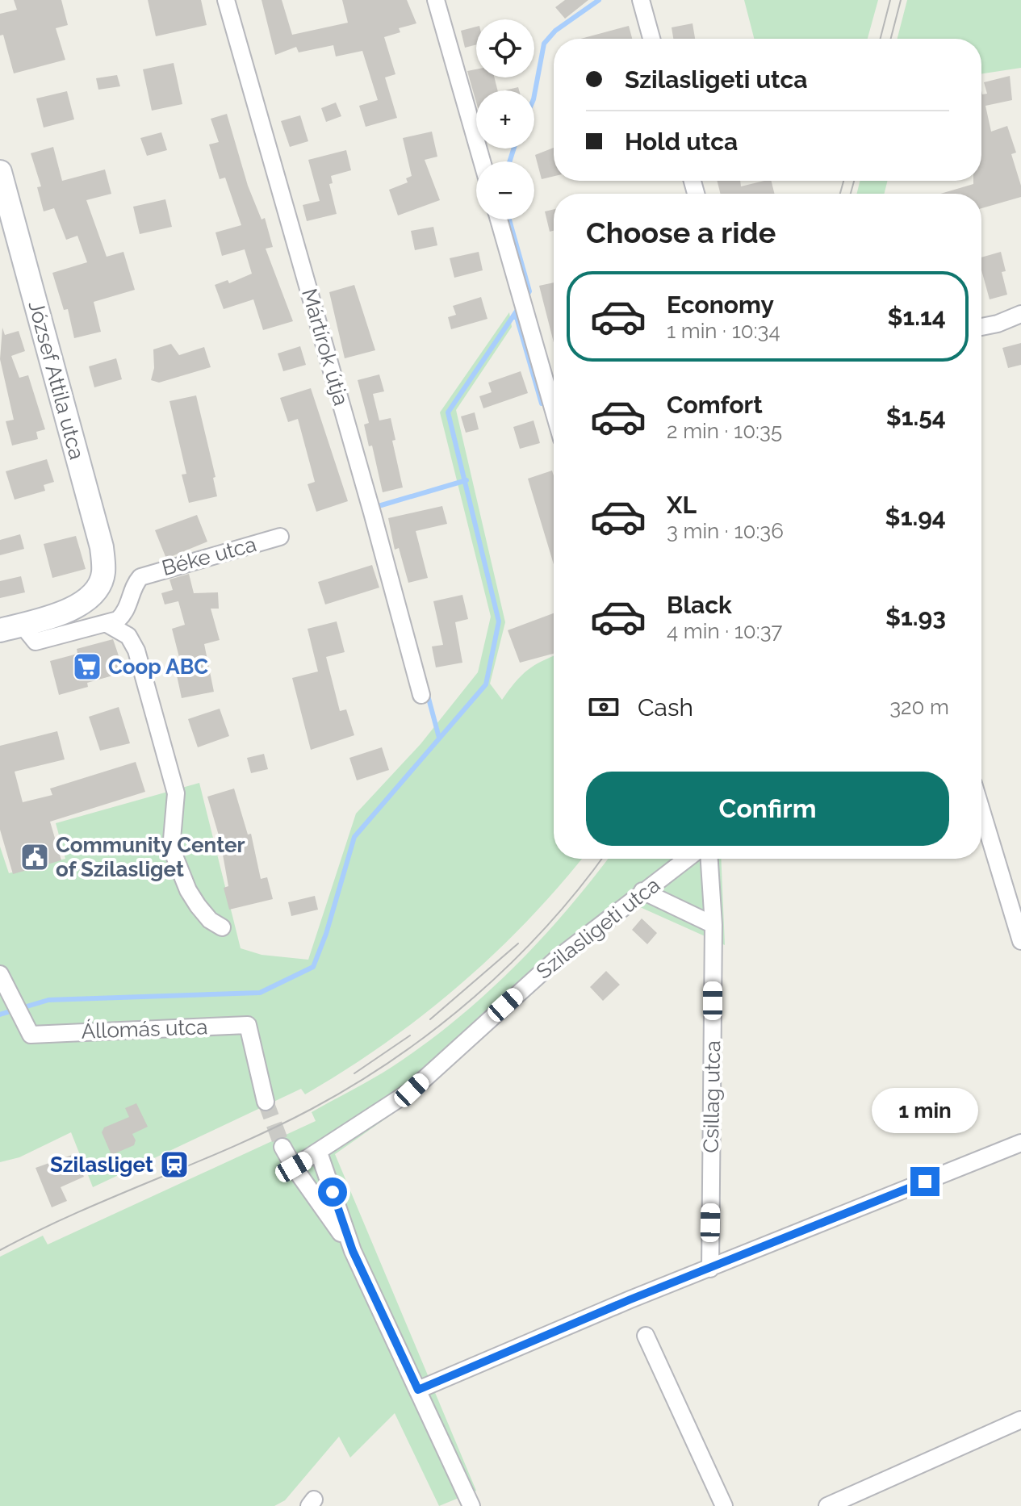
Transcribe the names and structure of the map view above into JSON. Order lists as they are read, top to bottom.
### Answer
{
  "streets": {
    "street": [
      "Mártírok útja",
      "József Attila utca",
      "Béke utca",
      "Szilasligeti utca",
      "Állomás utca",
      "Csillag utca"
    ]
  },
  "crossings": [
    ["József Attila utca", "Béke utca"]
  ],
  "places": {
    "supermarket": ["Coop ABC"],
    "public building": ["Community Center of Szilasliget"],
    "station": ["Szilasliget"]
  },
  "page": {
    "map_buttons": ["+", "−"],
    "banner": ["Szilasligeti utca", "Hold utca"],
    "heading": "Choose a ride",
    "list": [
      {
        "name": "Economy",
        "note": "1 min · 10:34",
        "value": "$1.14"
      },
      {
        "name": "Comfort",
        "note": "2 min · 10:35",
        "value": "$1.54"
      },
      {
        "name": "XL",
        "note": "3 min · 10:36",
        "value": "$1.94"
      },
      {
        "name": "Black",
        "note": "4 min · 10:37",
        "value": "$1.93"
      }
    ],
    "pay": ["Cash", "320 m"],
    "buttons": "Confirm",
    "bubble": "1 min"
  }
}
